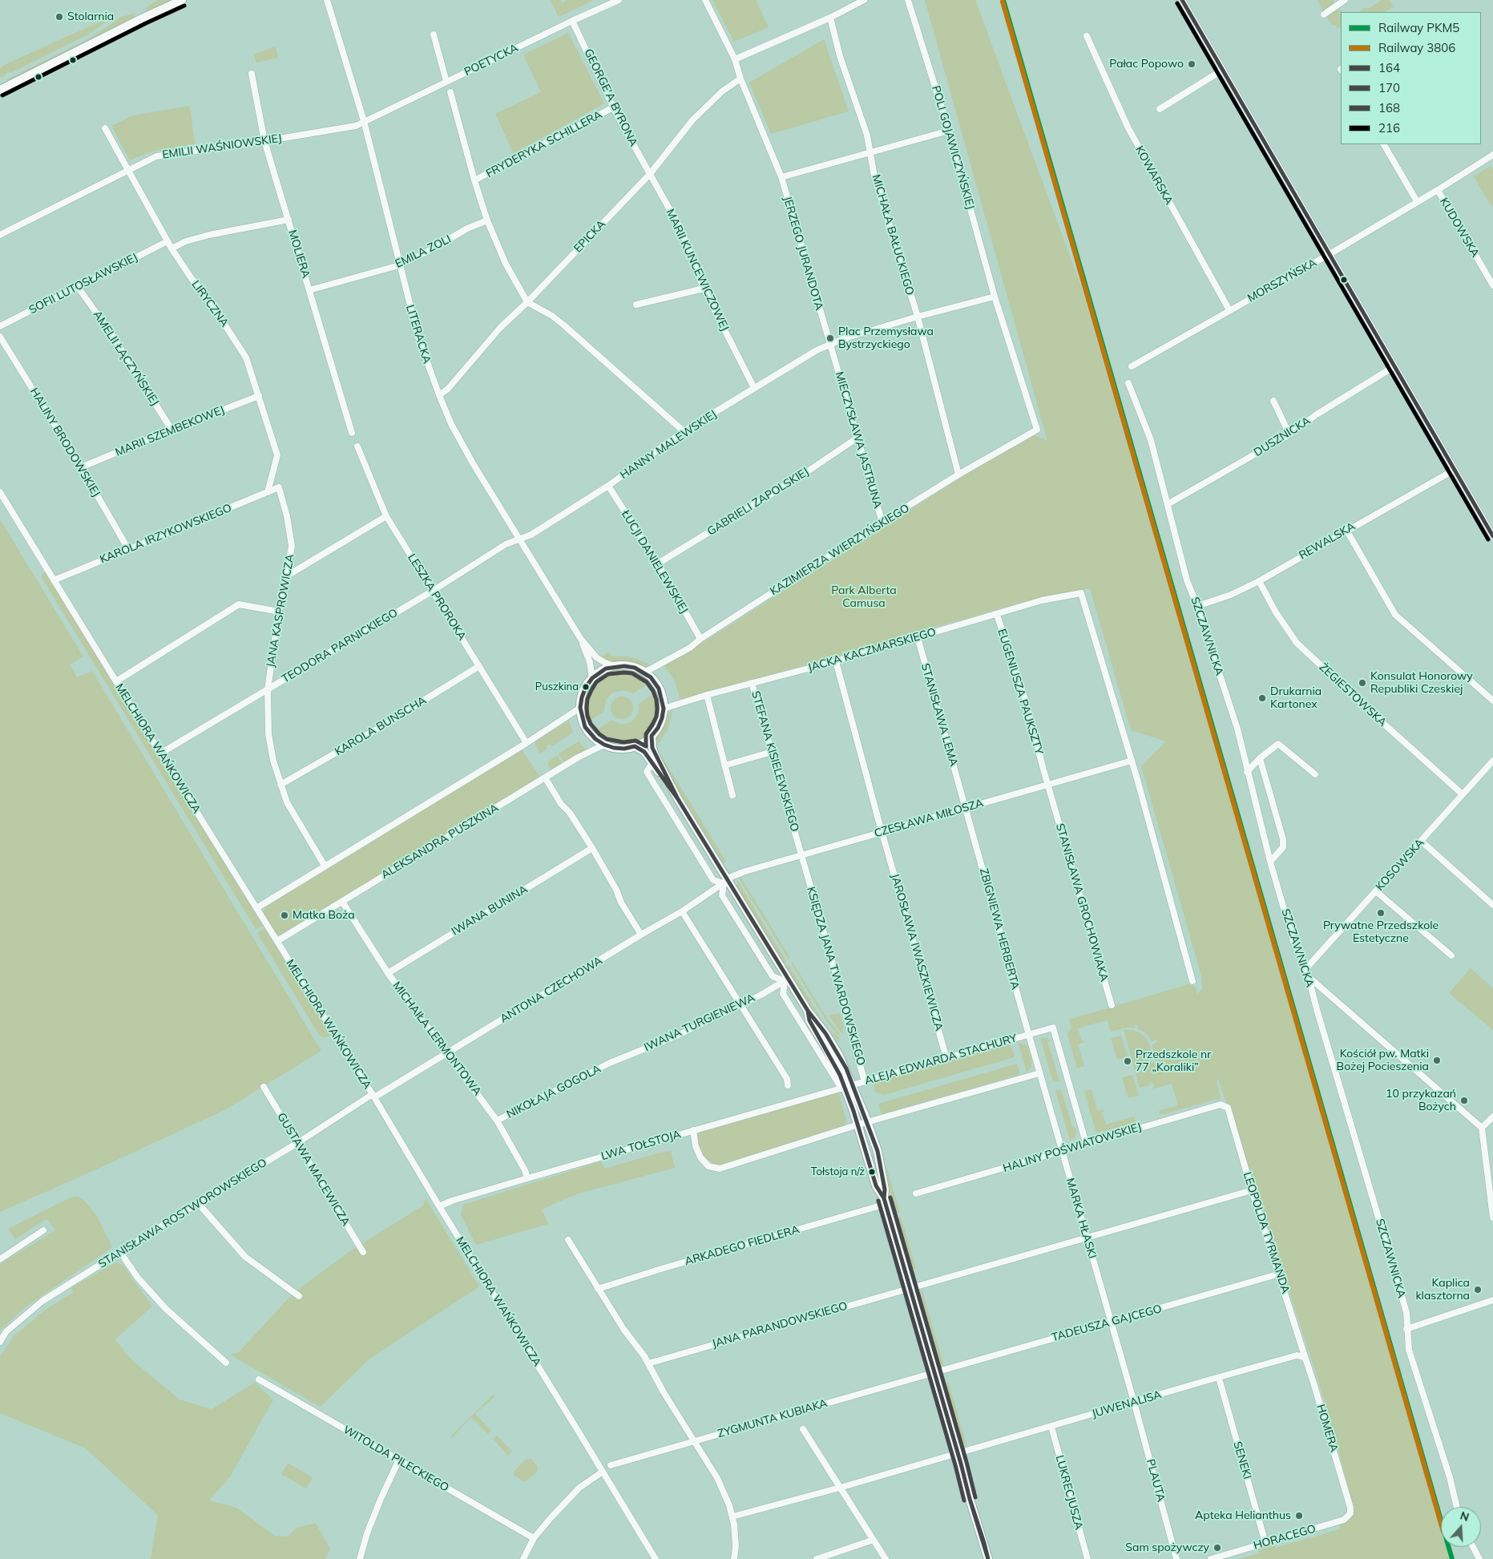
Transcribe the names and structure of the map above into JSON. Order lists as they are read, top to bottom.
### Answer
{
  "streets": {
    "street": [
      "POETYCKA",
      "GEORGE'A BYRONA",
      "FRYDERYKA SCHILLERA",
      "EMILII WAŚNIOWSKIEJ",
      "POLI GOJAWICZYŃSKIEJ",
      "KOWARSKA",
      "KUDOWSKA",
      "MICHAŁA BAŁUCKIEGO",
      "EPICKA",
      "EMILA ZOLI",
      "JERZEGO JURANDOTA",
      "MOLIERA",
      "MARII KUNCEWICZOWEJ",
      "MORSZYŃSKA",
      "SOFII LUTOSŁAWSKIEJ",
      "LIRYCZNA",
      "LITERACKA",
      "AMELII ŁĄCZYŃSKIEJ",
      "MARII SZEMBEKOWEJ",
      "DUSZNICKA",
      "MIECZYSŁAWA JASTRUNA",
      "HALINY BRODOWSKIEJ",
      "HANNY MALEWSKIEJ",
      "GABRIELI ZAPOLSKIEJ",
      "KAROLA IRZYKOWSKIEGO",
      "REWALSKA",
      "KAZIMIERZA WIERZYŃSKIEGO",
      "ŁUCJI DANIELEWSKIEJ",
      "LESZKA PROROKA",
      "JANA KASPROWICZA",
      "SZCZAWNICKA",
      "TEODORA PARNICKIEGO",
      "JACKA KACZMARSKIEGO",
      "EUGENIUSZA PAUKSZTY",
      "ŻEGIESTOWSKA",
      "STANISŁAWA LEMA",
      "KAROLA BUNSCHA",
      "MELCHIORA WAŃKOWICZA",
      "STEFANA KISIELEWSKIEGO",
      "CZESŁAWA MIŁOSZA",
      "ALEKSANDRA PUSZKINA",
      "KOSOWSKA",
      "STANISŁAWA GROCHOWIAKA",
      "IWANA BUNINA",
      "ZBIGNIEWA HERBERTA",
      "JAROSŁAWA IWASZKIEWICZA",
      "KSIĘDZA JANA TWARDOWSKIEGO",
      "ANTONA CZECHOWA",
      "IWANA TURGIENIEWA",
      "MICHAIŁA LERMONTOWA",
      "ALEJA EDWARDA STACHURY",
      "NIKOŁAJA GOGOLA",
      "LWA TOŁSTOJA",
      "HALINY POŚWIATOWSKIEJ",
      "GUSTAWA MACEWICZA",
      "STANISŁAWA ROSTWOROWSKIEGO",
      "MARKA HŁASKI",
      "LEOPOLDA TYRMANDA",
      "ARKADEGO FIEDLERA",
      "TADEUSZA GAJCEGO",
      "JANA PARANDOWSKIEGO",
      "JUWENALISA",
      "ZYGMUNTA KUBIAKA",
      "HOMERA",
      "WITOLDA PILECKIEGO",
      "SENEKI",
      "PLAUTA",
      "LUKRECJUSZA",
      "HORACEGO"
    ]
  },
  "crossings": [
    ["POETYCKA", "GEORGE'A BYRONA"],
    ["POETYCKA", "EMILII WAŚNIOWSKIEJ"],
    ["POETYCKA", "LITERACKA"],
    ["GEORGE'A BYRONA", "FRYDERYKA SCHILLERA"],
    ["GEORGE'A BYRONA", "EPICKA"],
    ["GEORGE'A BYRONA", "MARII KUNCEWICZOWEJ"],
    ["EMILII WAŚNIOWSKIEJ", "MOLIERA"],
    ["EMILII WAŚNIOWSKIEJ", "LIRYCZNA"],
    ["EMILII WAŚNIOWSKIEJ", "LITERACKA"],
    ["POLI GOJAWICZYŃSKIEJ", "KAZIMIERZA WIERZYŃSKIEGO"],
    ["KOWARSKA", "MORSZYŃSKA"],
    ["KUDOWSKA", "MORSZYŃSKA"],
    ["MICHAŁA BAŁUCKIEGO", "HANNY MALEWSKIEJ"],
    ["MICHAŁA BAŁUCKIEGO", "KAZIMIERZA WIERZYŃSKIEGO"],
    ["EPICKA", "JERZEGO JURANDOTA"],
    ["EPICKA", "MARII KUNCEWICZOWEJ"],
    ["EPICKA", "LITERACKA"],
    ["EMILA ZOLI", "MOLIERA"],
    ["EMILA ZOLI", "LITERACKA"],
    ["JERZEGO JURANDOTA", "MIECZYSŁAWA JASTRUNA"],
    ["JERZEGO JURANDOTA", "HANNY MALEWSKIEJ"],
    ["MARII KUNCEWICZOWEJ", "HANNY MALEWSKIEJ"],
    ["SOFII LUTOSŁAWSKIEJ", "LIRYCZNA"],
    ["SOFII LUTOSŁAWSKIEJ", "AMELII ŁĄCZYŃSKIEJ"],
    ["LIRYCZNA", "MARII SZEMBEKOWEJ"],
    ["LIRYCZNA", "KAROLA IRZYKOWSKIEGO"],
    ["LITERACKA", "HANNY MALEWSKIEJ"],
    ["LITERACKA", "KAZIMIERZA WIERZYŃSKIEGO"],
    ["LITERACKA", "TEODORA PARNICKIEGO"],
    ["LITERACKA", "JACKA KACZMARSKIEGO"],
    ["LITERACKA", "ALEKSANDRA PUSZKINA"],
    ["AMELII ŁĄCZYŃSKIEJ", "MARII SZEMBEKOWEJ"],
    ["MARII SZEMBEKOWEJ", "HALINY BRODOWSKIEJ"],
    ["DUSZNICKA", "SZCZAWNICKA"],
    ["MIECZYSŁAWA JASTRUNA", "HANNY MALEWSKIEJ"],
    ["MIECZYSŁAWA JASTRUNA", "GABRIELI ZAPOLSKIEJ"],
    ["MIECZYSŁAWA JASTRUNA", "KAZIMIERZA WIERZYŃSKIEGO"],
    ["HALINY BRODOWSKIEJ", "KAROLA IRZYKOWSKIEGO"],
    ["HANNY MALEWSKIEJ", "ŁUCJI DANIELEWSKIEJ"],
    ["HANNY MALEWSKIEJ", "TEODORA PARNICKIEGO"],
    ["GABRIELI ZAPOLSKIEJ", "ŁUCJI DANIELEWSKIEJ"],
    ["KAROLA IRZYKOWSKIEGO", "JANA KASPROWICZA"],
    ["KAROLA IRZYKOWSKIEGO", "MELCHIORA WAŃKOWICZA"],
    ["REWALSKA", "SZCZAWNICKA"],
    ["REWALSKA", "ŻEGIESTOWSKA"],
    ["KAZIMIERZA WIERZYŃSKIEGO", "ŁUCJI DANIELEWSKIEJ"],
    ["KAZIMIERZA WIERZYŃSKIEGO", "JACKA KACZMARSKIEGO"],
    ["KAZIMIERZA WIERZYŃSKIEGO", "ALEKSANDRA PUSZKINA"],
    ["LESZKA PROROKA", "TEODORA PARNICKIEGO"],
    ["LESZKA PROROKA", "KAROLA BUNSCHA"],
    ["JANA KASPROWICZA", "TEODORA PARNICKIEGO"],
    ["JANA KASPROWICZA", "KAROLA BUNSCHA"],
    ["SZCZAWNICKA", "KOSOWSKA"],
    ["TEODORA PARNICKIEGO", "MELCHIORA WAŃKOWICZA"],
    ["JACKA KACZMARSKIEGO", "EUGENIUSZA PAUKSZTY"],
    ["JACKA KACZMARSKIEGO", "STANISŁAWA LEMA"],
    ["JACKA KACZMARSKIEGO", "STEFANA KISIELEWSKIEGO"],
    ["JACKA KACZMARSKIEGO", "CZESŁAWA MIŁOSZA"],
    ["JACKA KACZMARSKIEGO", "ALEKSANDRA PUSZKINA"],
    ["JACKA KACZMARSKIEGO", "JAROSŁAWA IWASZKIEWICZA"],
    ["EUGENIUSZA PAUKSZTY", "CZESŁAWA MIŁOSZA"],
    ["EUGENIUSZA PAUKSZTY", "STANISŁAWA GROCHOWIAKA"],
    ["ŻEGIESTOWSKA", "KOSOWSKA"],
    ["STANISŁAWA LEMA", "CZESŁAWA MIŁOSZA"],
    ["STANISŁAWA LEMA", "ZBIGNIEWA HERBERTA"],
    ["MELCHIORA WAŃKOWICZA", "ALEKSANDRA PUSZKINA"],
    ["MELCHIORA WAŃKOWICZA", "ANTONA CZECHOWA"],
    ["MELCHIORA WAŃKOWICZA", "LWA TOŁSTOJA"],
    ["MELCHIORA WAŃKOWICZA", "STANISŁAWA ROSTWOROWSKIEGO"],
    ["STEFANA KISIELEWSKIEGO", "CZESŁAWA MIŁOSZA"],
    ["STEFANA KISIELEWSKIEGO", "KSIĘDZA JANA TWARDOWSKIEGO"],
    ["CZESŁAWA MIŁOSZA", "STANISŁAWA GROCHOWIAKA"],
    ["CZESŁAWA MIŁOSZA", "ZBIGNIEWA HERBERTA"],
    ["CZESŁAWA MIŁOSZA", "JAROSŁAWA IWASZKIEWICZA"],
    ["CZESŁAWA MIŁOSZA", "KSIĘDZA JANA TWARDOWSKIEGO"],
    ["CZESŁAWA MIŁOSZA", "ANTONA CZECHOWA"],
    ["ALEKSANDRA PUSZKINA", "MICHAIŁA LERMONTOWA"],
    ["IWANA BUNINA", "MICHAIŁA LERMONTOWA"],
    ["ZBIGNIEWA HERBERTA", "ALEJA EDWARDA STACHURY"],
    ["ZBIGNIEWA HERBERTA", "MARKA HŁASKI"],
    ["JAROSŁAWA IWASZKIEWICZA", "ALEJA EDWARDA STACHURY"],
    ["KSIĘDZA JANA TWARDOWSKIEGO", "ALEJA EDWARDA STACHURY"],
    ["ANTONA CZECHOWA", "MICHAIŁA LERMONTOWA"],
    ["ANTONA CZECHOWA", "STANISŁAWA ROSTWOROWSKIEGO"],
    ["IWANA TURGIENIEWA", "NIKOŁAJA GOGOLA"],
    ["MICHAIŁA LERMONTOWA", "NIKOŁAJA GOGOLA"],
    ["MICHAIŁA LERMONTOWA", "LWA TOŁSTOJA"],
    ["ALEJA EDWARDA STACHURY", "LWA TOŁSTOJA"],
    ["ALEJA EDWARDA STACHURY", "HALINY POŚWIATOWSKIEJ"],
    ["ALEJA EDWARDA STACHURY", "MARKA HŁASKI"],
    ["HALINY POŚWIATOWSKIEJ", "MARKA HŁASKI"],
    ["HALINY POŚWIATOWSKIEJ", "LEOPOLDA TYRMANDA"],
    ["GUSTAWA MACEWICZA", "STANISŁAWA ROSTWOROWSKIEGO"],
    ["MARKA HŁASKI", "TADEUSZA GAJCEGO"],
    ["MARKA HŁASKI", "JANA PARANDOWSKIEGO"],
    ["MARKA HŁASKI", "JUWENALISA"],
    ["MARKA HŁASKI", "PLAUTA"],
    ["LEOPOLDA TYRMANDA", "TADEUSZA GAJCEGO"],
    ["LEOPOLDA TYRMANDA", "JANA PARANDOWSKIEGO"],
    ["LEOPOLDA TYRMANDA", "JUWENALISA"],
    ["LEOPOLDA TYRMANDA", "HOMERA"],
    ["TADEUSZA GAJCEGO", "ZYGMUNTA KUBIAKA"],
    ["JUWENALISA", "HOMERA"],
    ["JUWENALISA", "SENEKI"],
    ["JUWENALISA", "PLAUTA"],
    ["JUWENALISA", "LUKRECJUSZA"],
    ["HOMERA", "HORACEGO"],
    ["SENEKI", "HORACEGO"]
  ],
  "parks": ["Park Alberta Camusa"],
  "places": [
    "Stolarnia",
    "Pałac Popowo",
    "Plac Przemysława Bystrzyckiego",
    "Konsulat Honorowy Republiki Czeskiej",
    "Puszkina",
    "Drukarnia Kartonex",
    "Prywatne Przedszkole Estetyczne",
    "Matka Boża",
    "Kościół pw. Matki Bożej Pocieszenia",
    "Przedszkole nr 77 „Koraliki”",
    "10 przykazań Bożych",
    "Tołstoja n/ż",
    "Kaplica klasztorna",
    "Apteka Helianthus",
    "Sam spożywczy"
  ],
  "lines": [
    "rail line PKM5",
    "transit line 168",
    "rail line 3806",
    "transit line 216",
    "transit line 164",
    "transit line 170"
  ],
  "legend": [
    "Railway PKM5",
    "Railway 3806",
    "164",
    "170",
    "168",
    "216"
  ],
  "north": "top"
}
